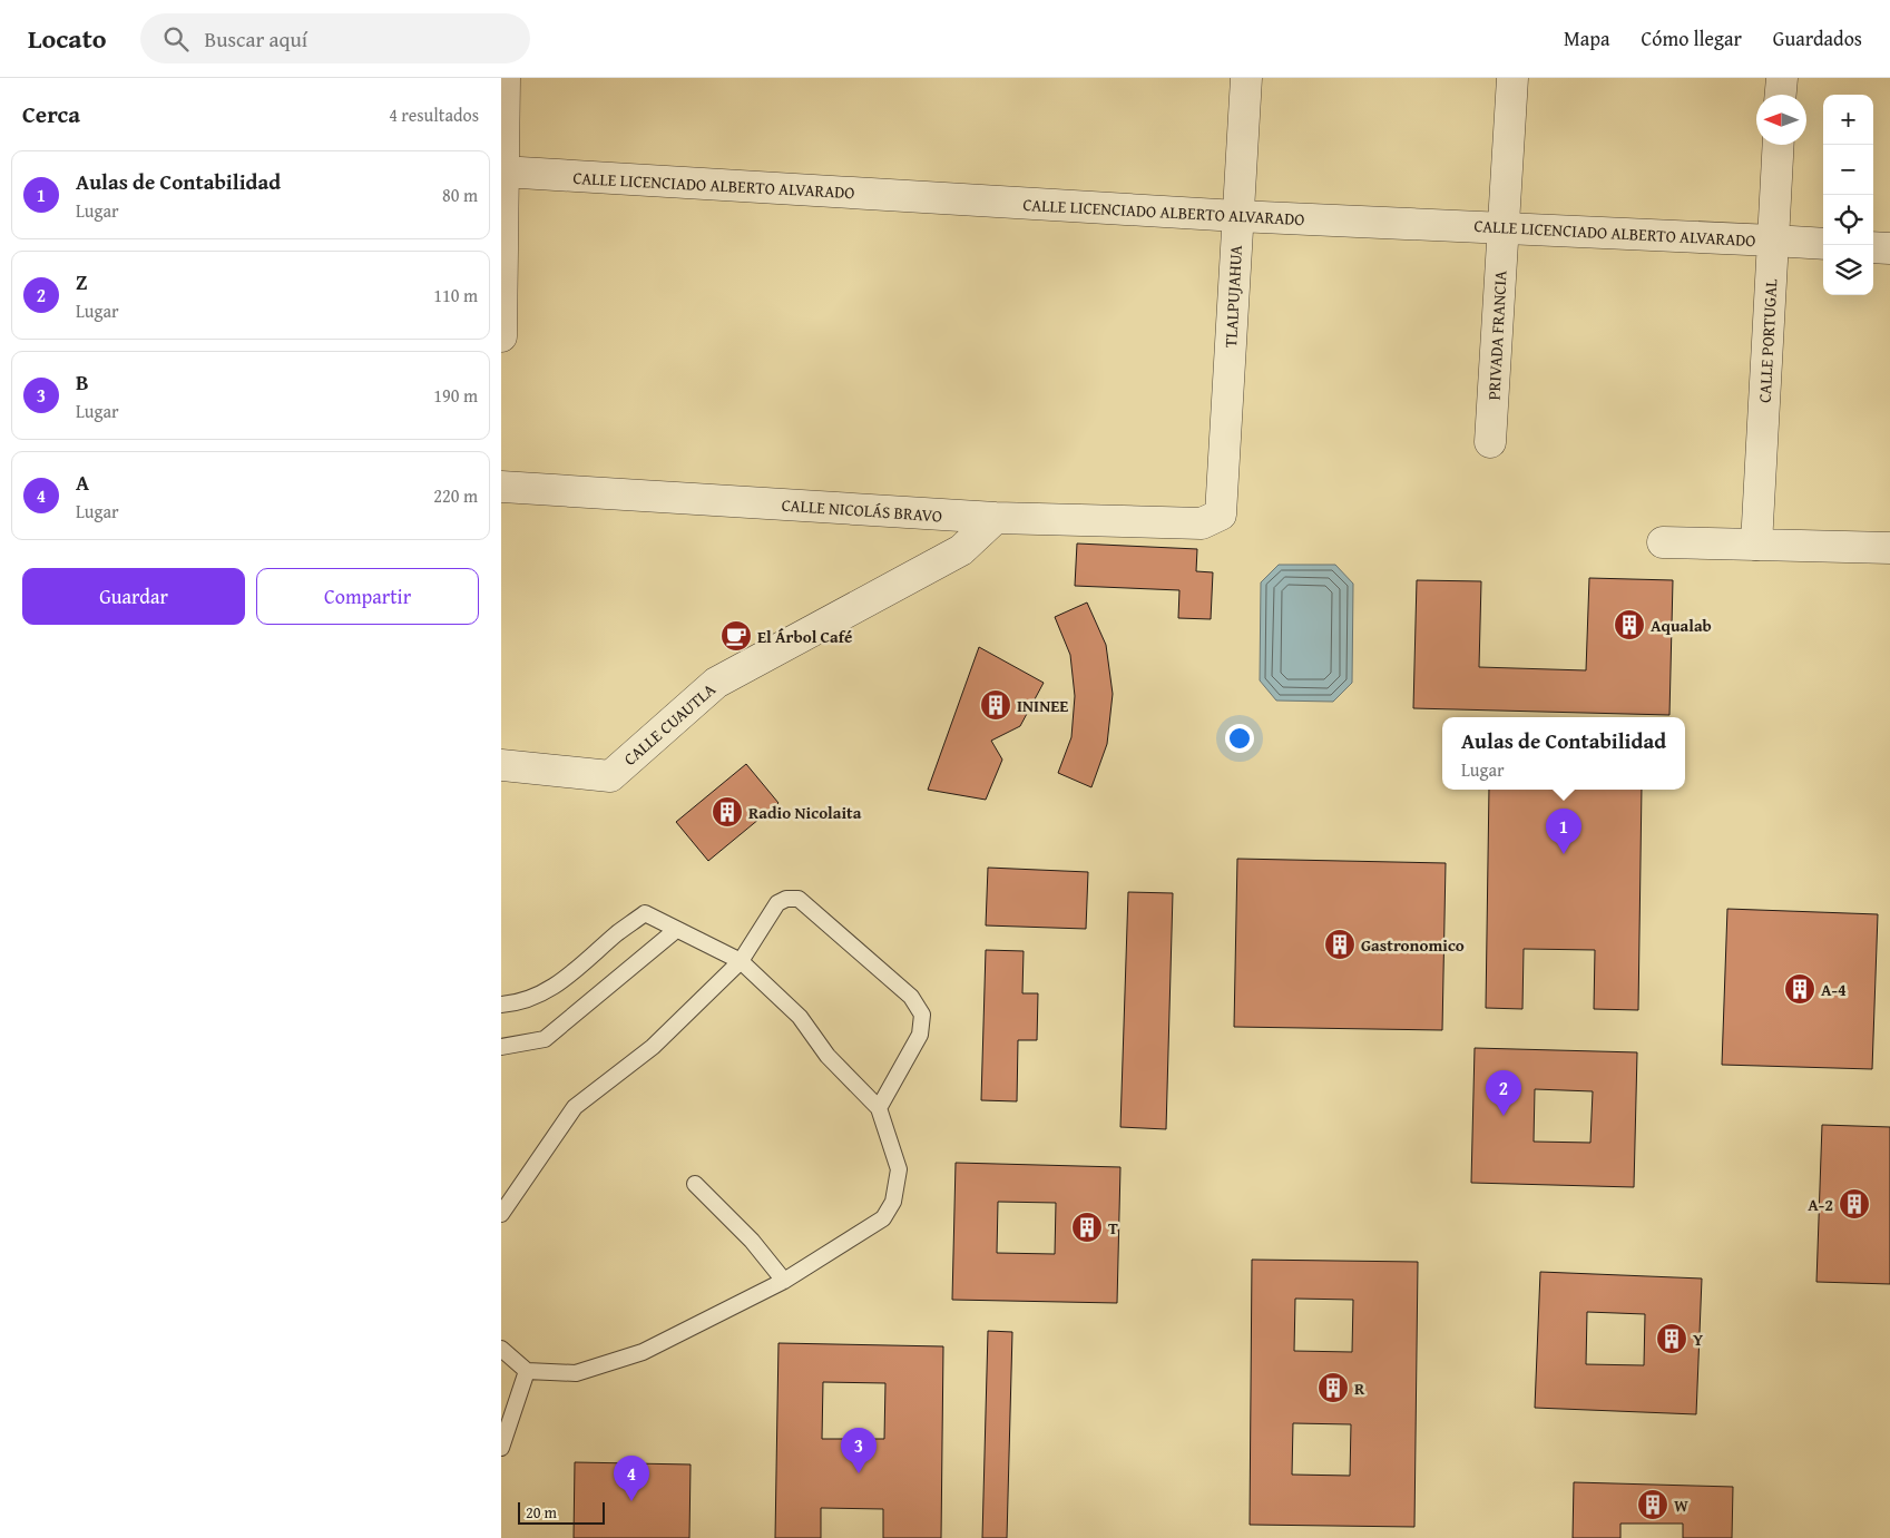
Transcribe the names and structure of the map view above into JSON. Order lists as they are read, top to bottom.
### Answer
{
  "streets": {
    "street": [
      "CALLE LICENCIADO ALBERTO ALVARADO",
      "TLALPUJAHUA",
      "PRIVADA FRANCIA",
      "CALLE PORTUGAL",
      "CALLE NICOLÁS BRAVO",
      "CALLE CUAUTLA"
    ]
  },
  "crossings": [
    ["CALLE LICENCIADO ALBERTO ALVARADO", "TLALPUJAHUA"],
    ["CALLE LICENCIADO ALBERTO ALVARADO", "PRIVADA FRANCIA"],
    ["CALLE LICENCIADO ALBERTO ALVARADO", "CALLE PORTUGAL"],
    ["TLALPUJAHUA", "CALLE NICOLÁS BRAVO"],
    ["CALLE NICOLÁS BRAVO", "CALLE CUAUTLA"]
  ],
  "places": {
    "building": [
      "Aqualab",
      "ININEE",
      "Radio Nicolaita",
      "Gastronomico",
      "A-4",
      "A-2",
      "T",
      "Y",
      "R",
      "W"
    ],
    "cafe": ["El Árbol Café"]
  },
  "scale_bar": "20 m",
  "north": "left",
  "page": {
    "header": "Locato",
    "search": "Buscar aquí",
    "nav": ["Mapa", "Cómo llegar", "Guardados"],
    "heading": ["Cerca", "4 resultados"],
    "map_buttons": ["+", "−"],
    "list": [
      {
        "mark": "1",
        "name": "Aulas de Contabilidad",
        "note": "Lugar",
        "value": "80 m"
      },
      {
        "mark": "2",
        "name": "Z",
        "note": "Lugar",
        "value": "110 m"
      },
      {
        "mark": "3",
        "name": "B",
        "note": "Lugar",
        "value": "190 m"
      },
      {
        "mark": "4",
        "name": "A",
        "note": "Lugar",
        "value": "220 m"
      }
    ],
    "buttons": ["Guardar", "Compartir"],
    "popup": ["Aulas de Contabilidad", "Lugar"],
    "pins": [
      "1",
      "2",
      "3",
      "4"
    ],
    "scale": "20 m"
  }
}
